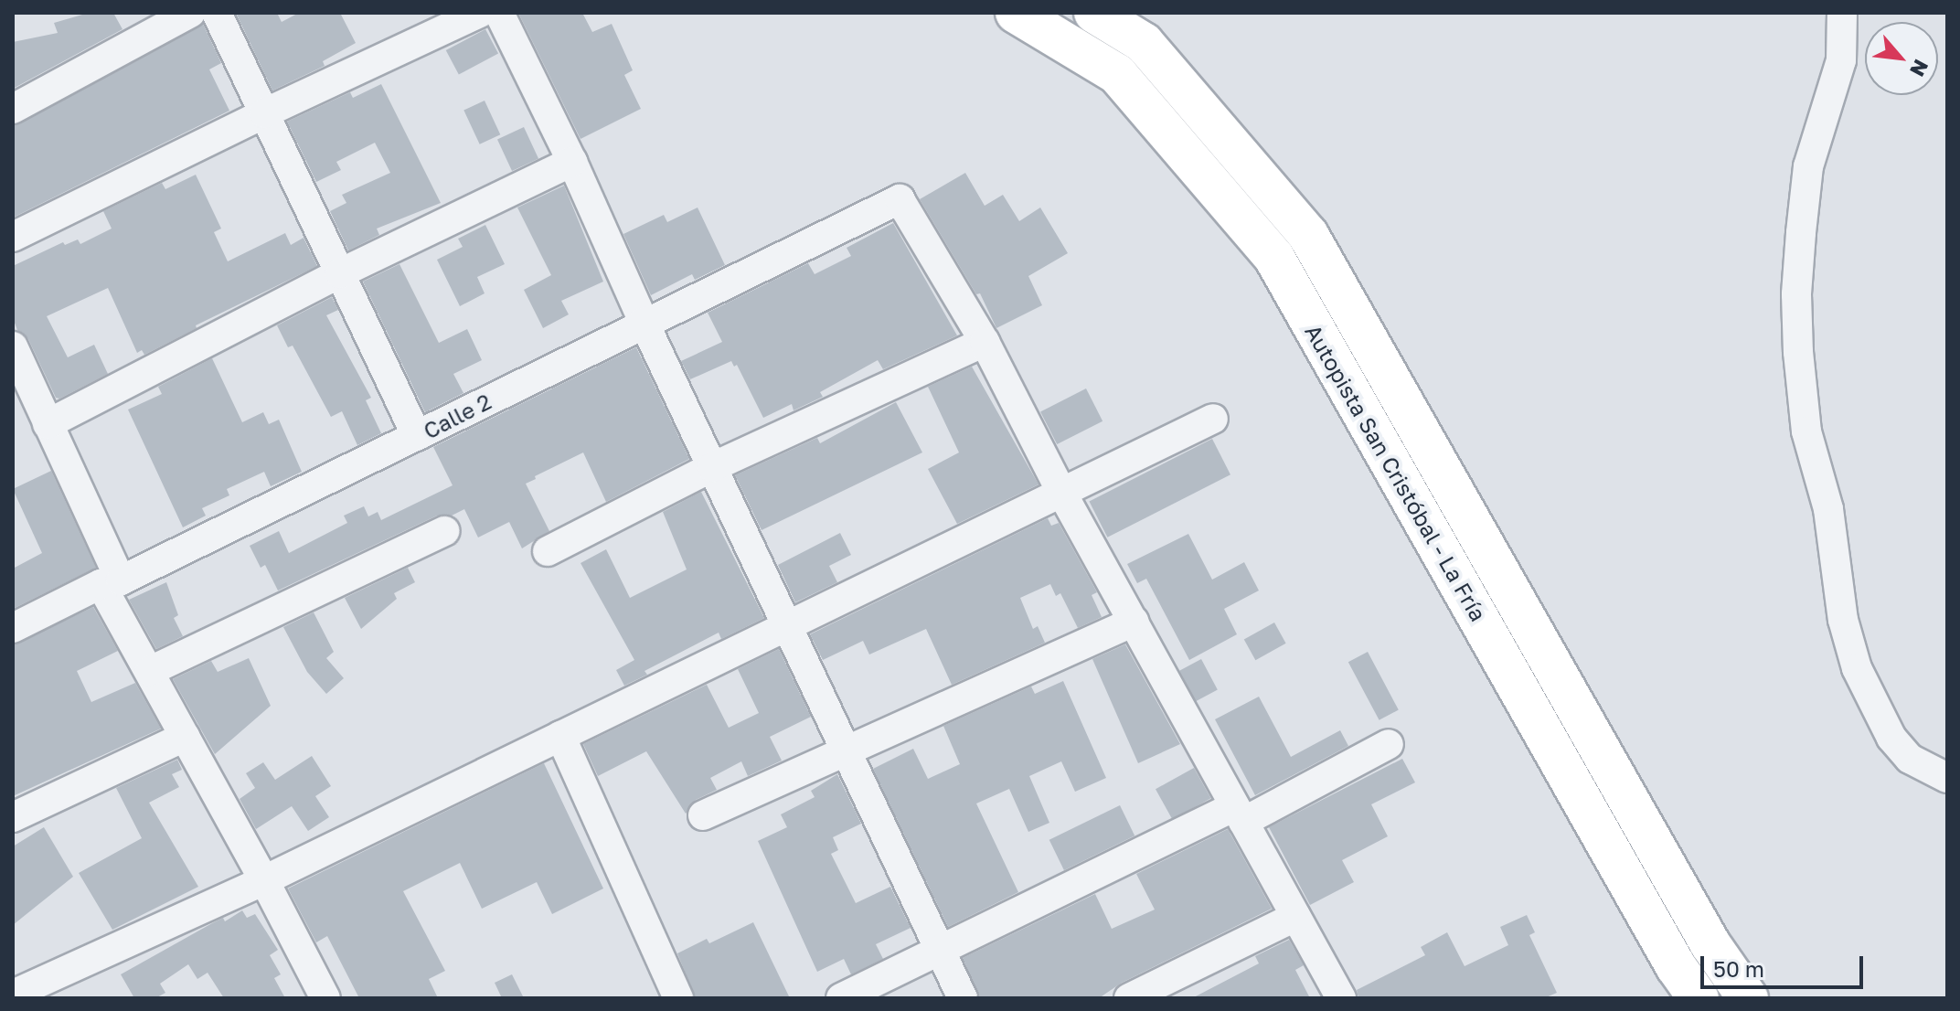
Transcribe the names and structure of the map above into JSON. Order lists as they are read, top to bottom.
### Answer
{
  "streets": {
    "highway": ["Autopista San Cristóbal - La Fría"],
    "street": ["Calle 2"]
  },
  "scale_bar": "50 m",
  "north": "bottom right"
}
